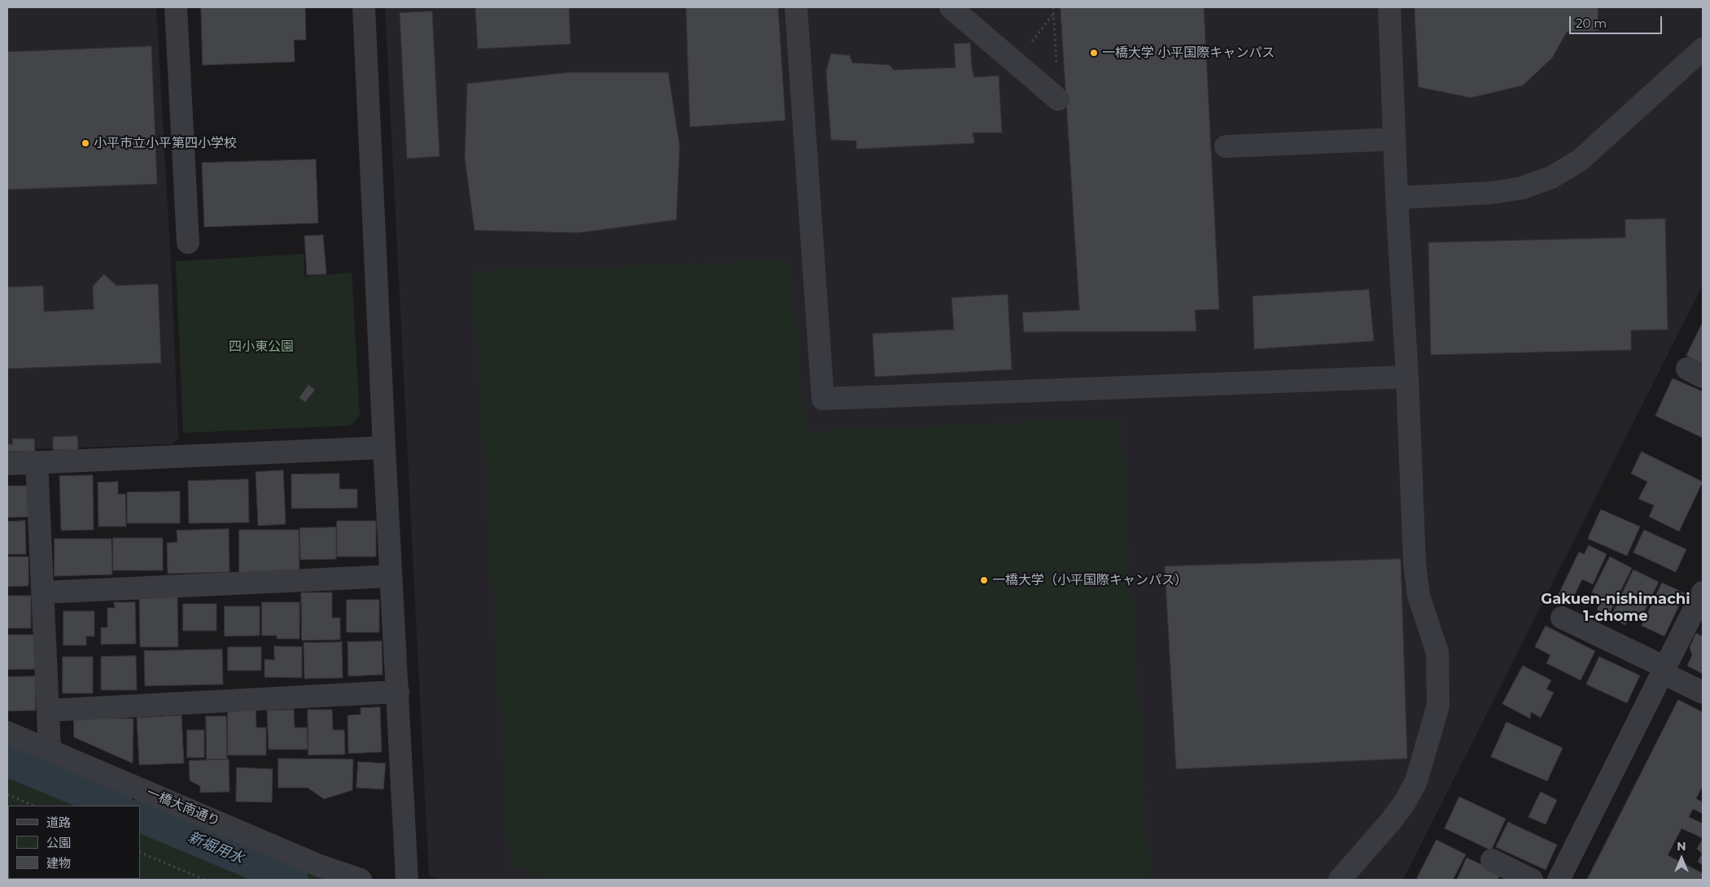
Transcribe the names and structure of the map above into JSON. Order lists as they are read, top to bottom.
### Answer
{
  "streets": {
    "street": ["一橋大南通り"]
  },
  "districts": ["Gakuen-nishimachi 1-chome"],
  "water": ["新堀用水"],
  "parks": ["四小東公園"],
  "places": ["一橋大学 小平国際キャンパス", "小平市立小平第四小学校", "一橋大学（小平国際キャンパス）"],
  "legend": ["道路", "公園", "建物"],
  "scale_bar": "20 m",
  "north": "top"
}
